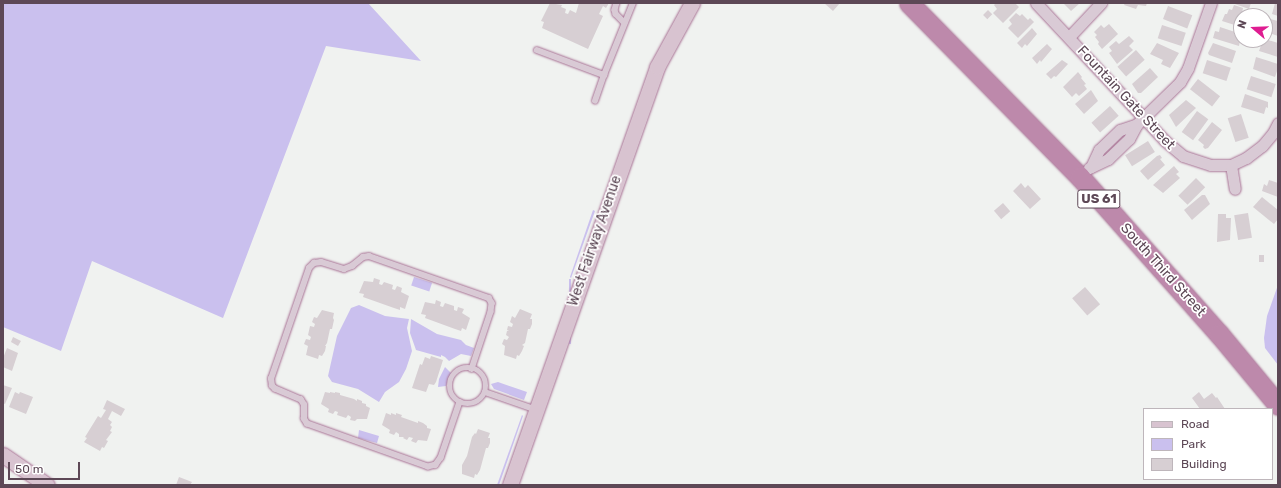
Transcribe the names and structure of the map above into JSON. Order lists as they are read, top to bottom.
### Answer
{
  "streets": {
    "highway": ["US 61", "South Third Street"],
    "street": ["Fountain Gate Street", "West Fairway Avenue"]
  },
  "legend": ["Road", "Park", "Building"],
  "scale_bar": "50 m",
  "north": "left"
}
